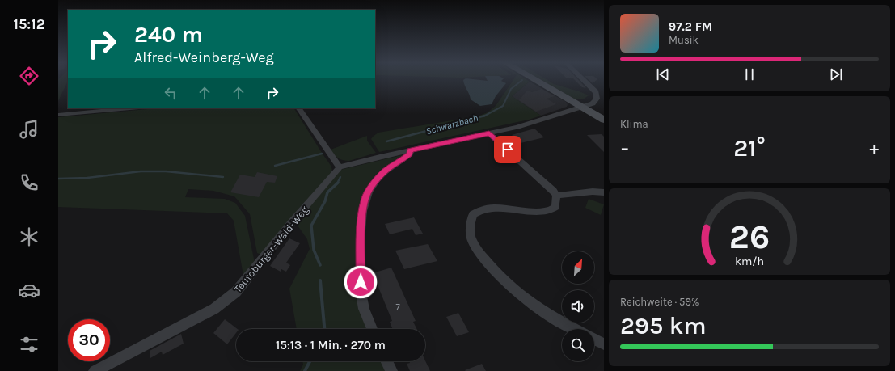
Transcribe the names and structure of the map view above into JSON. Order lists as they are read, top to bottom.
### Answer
{
  "streets": {
    "street": ["Teutoburger-Wald-Weg"]
  },
  "water": ["Schwarzbach"],
  "house_numbers": ["7"],
  "north": "top right",
  "page": {
    "tabs": "15:12",
    "turn": ["240 m", "Alfred-Weinberg-Weg"],
    "song": ["97.2 FM", "Musik"],
    "tile": [
      "Klima",
      ["Reichweite · 59%", "295 km"]
    ],
    "heat": ["−", "21°", "+"],
    "limit": "30",
    "trip": "15:13 · 1 Min. · 270 m",
    "gauge": ["26", "km/h"]
  }
}
